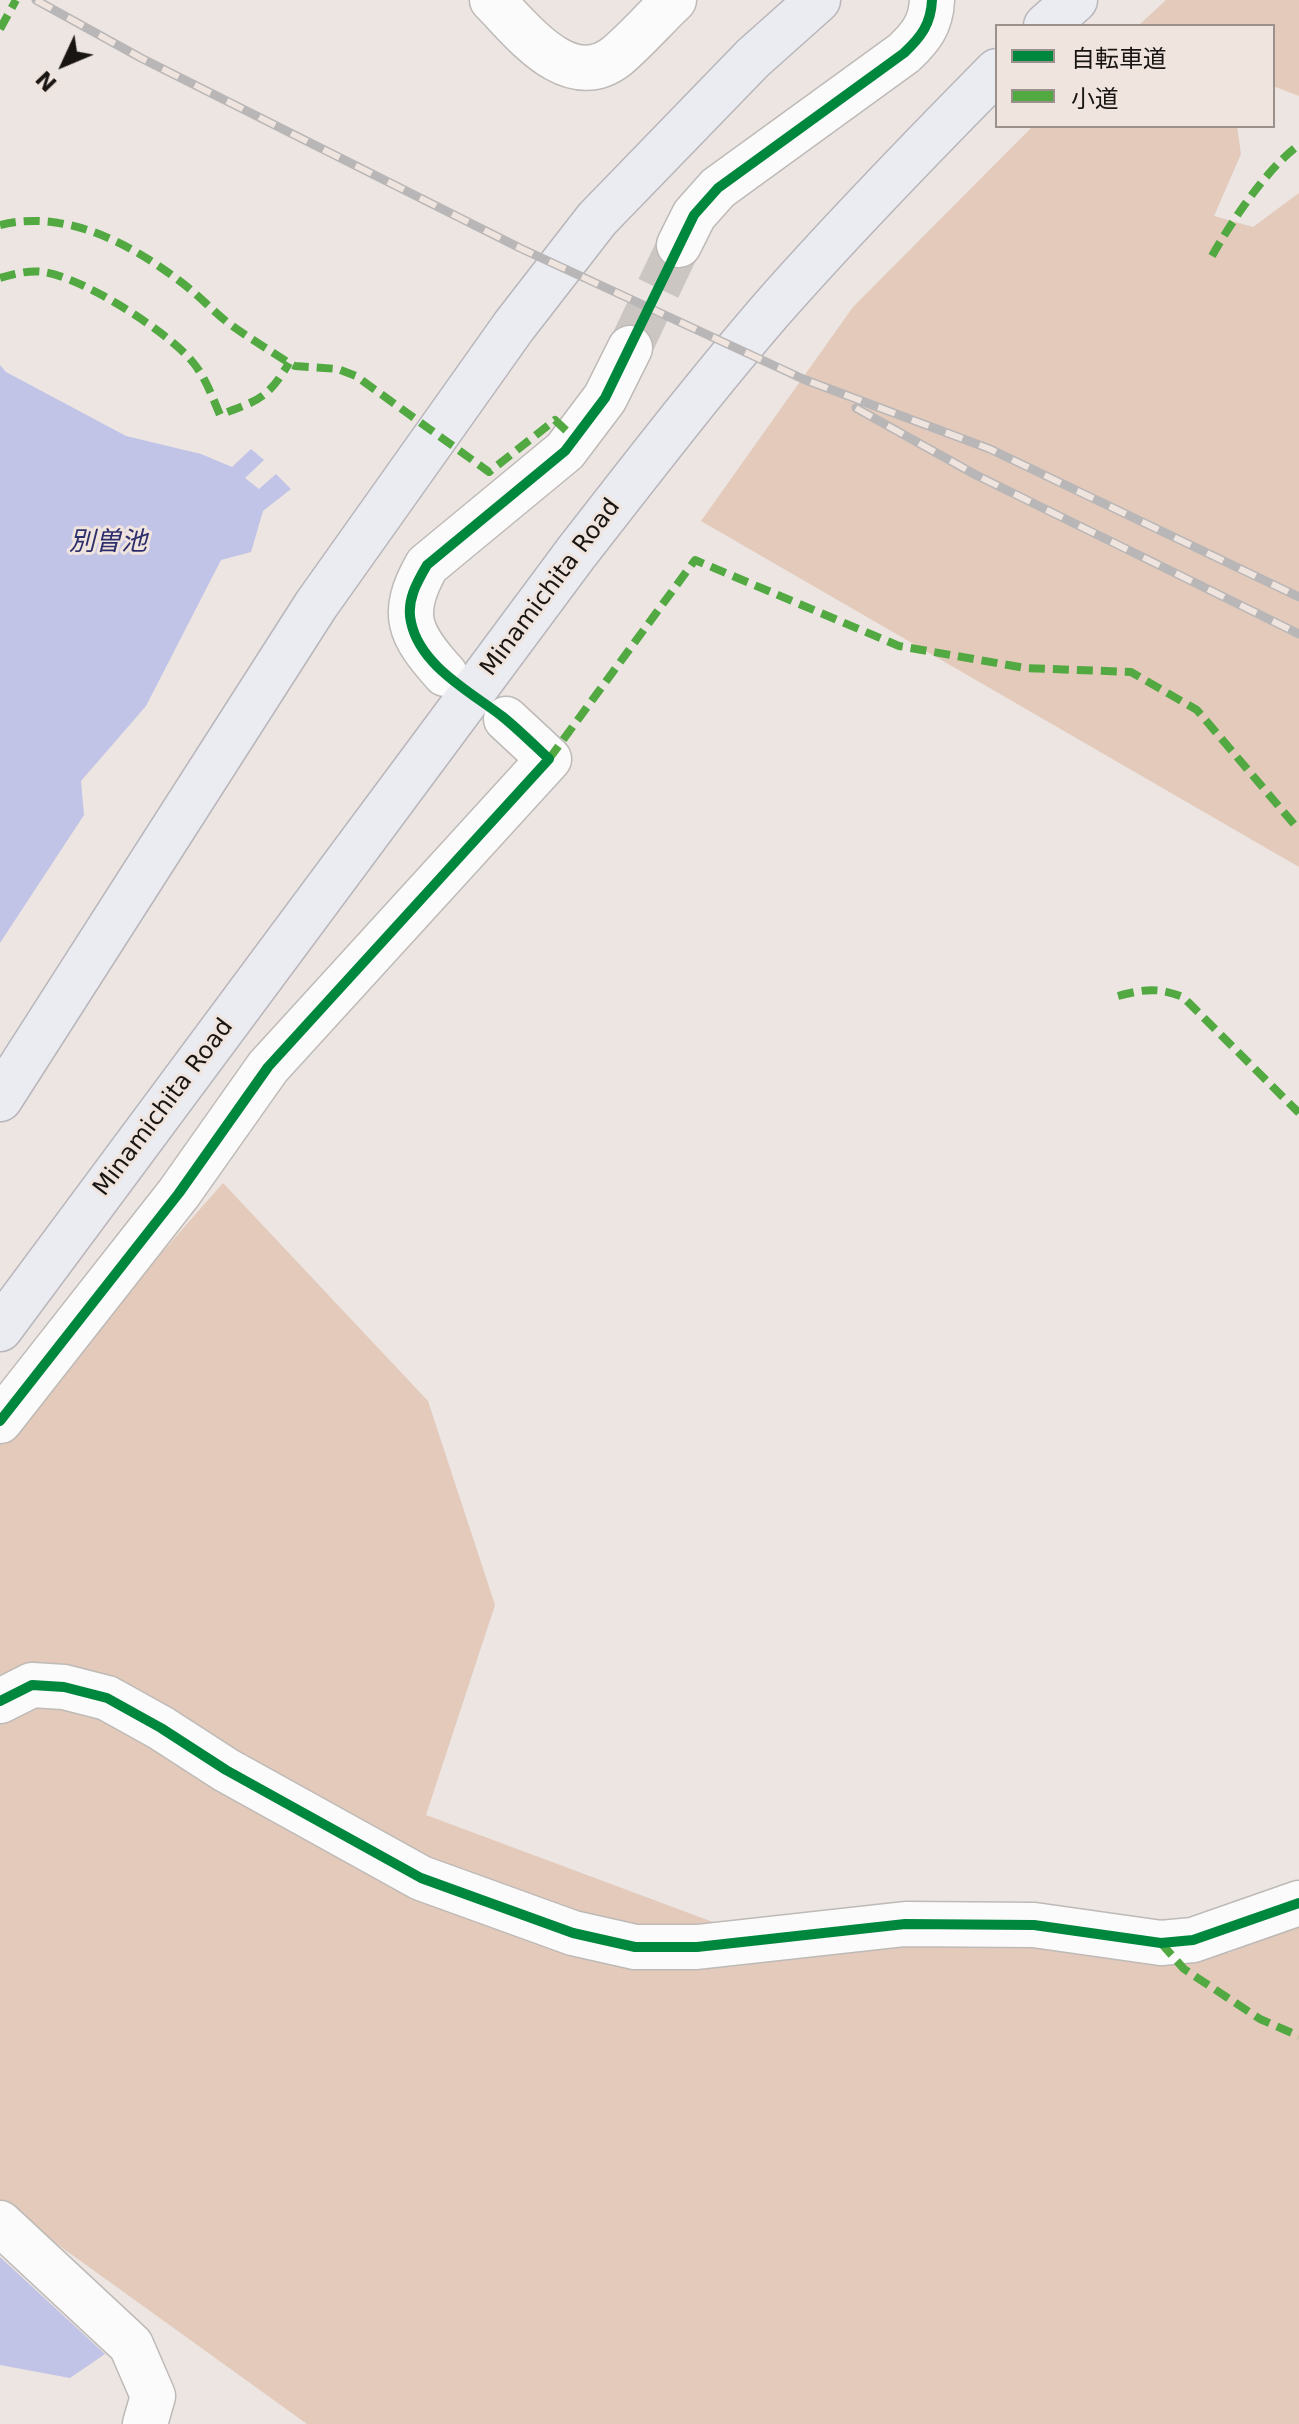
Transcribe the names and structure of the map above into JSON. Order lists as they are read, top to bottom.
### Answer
{
  "streets": {
    "highway": ["Minamichita Road"]
  },
  "water": ["別曽池"],
  "legend": ["自転車道", "小道"],
  "north": "bottom left"
}
